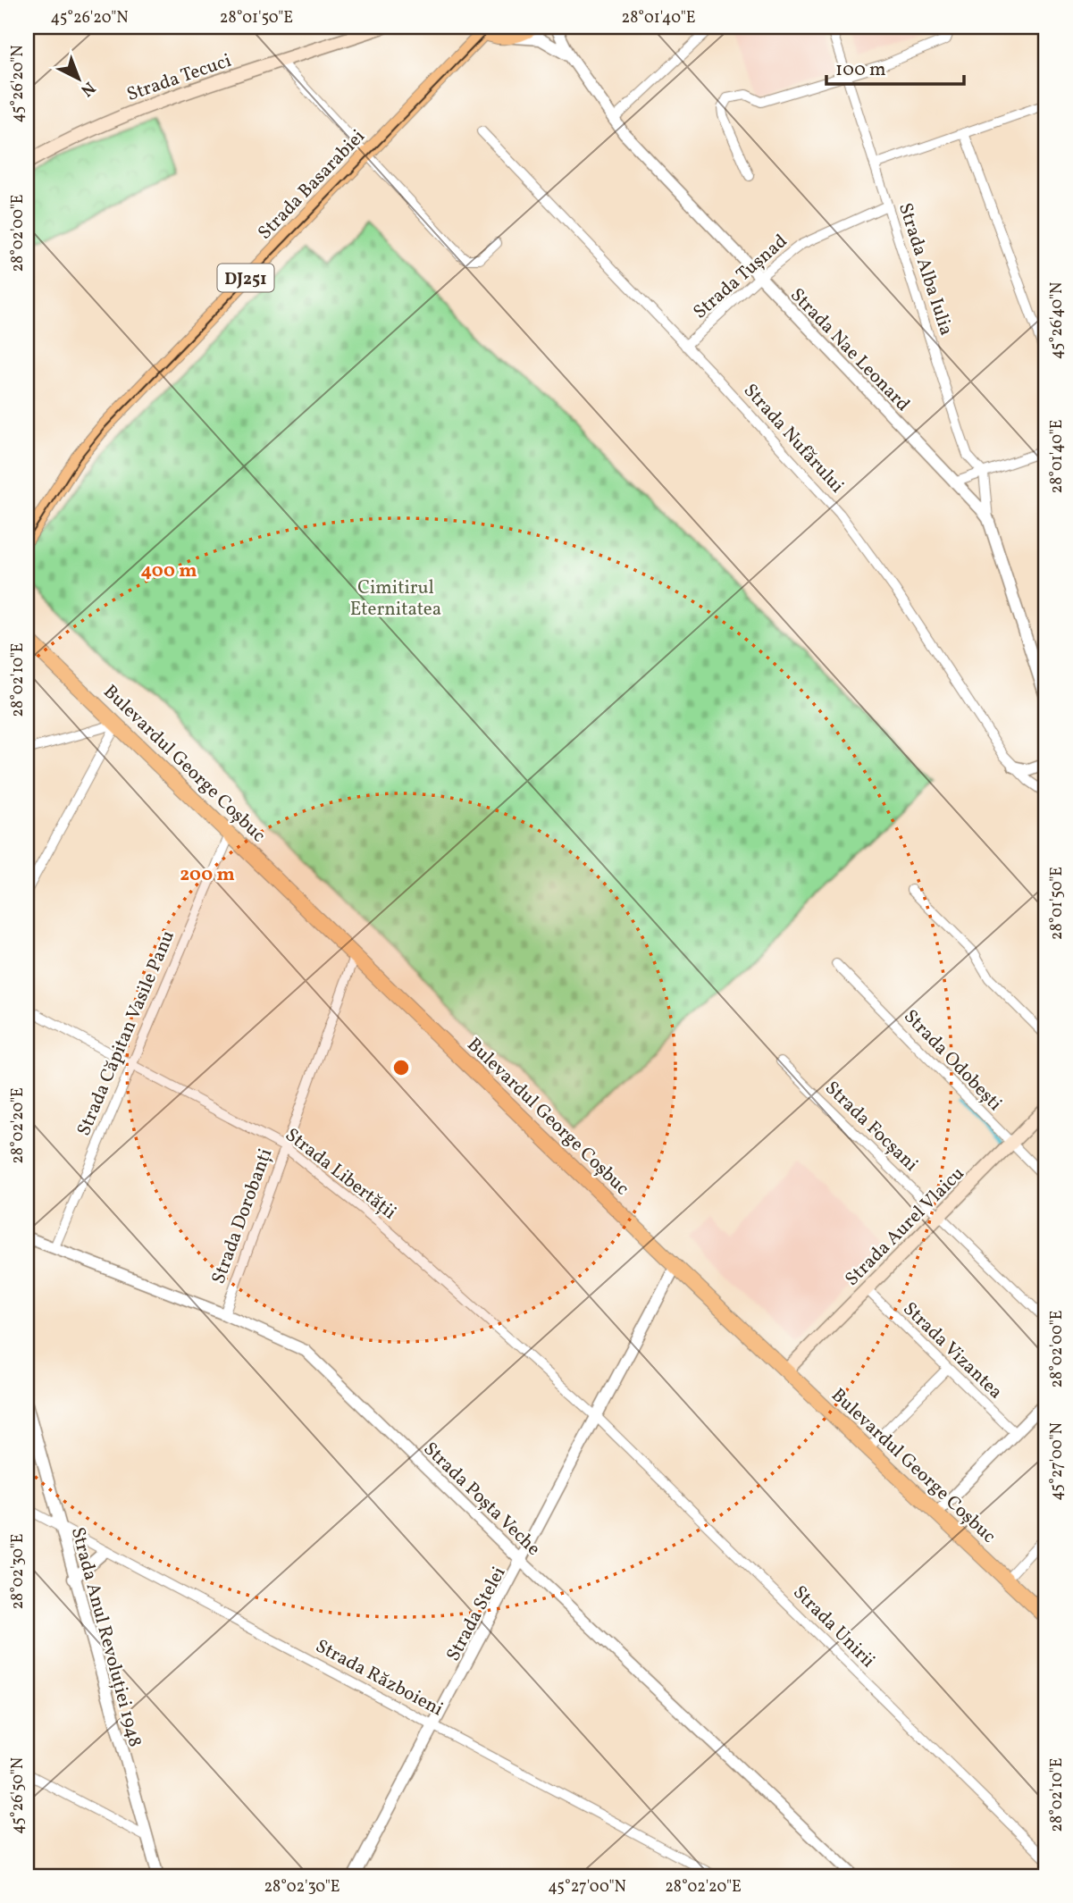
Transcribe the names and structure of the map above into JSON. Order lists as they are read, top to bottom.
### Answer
{
  "streets": {
    "main road": [
      "Strada Tecuci",
      "Strada Basarabiei",
      "DJ251",
      "Bulevardul George Coșbuc",
      "Strada Aurel Vlaicu"
    ],
    "street": [
      "Strada Alba Iulia",
      "Strada Tușnad",
      "Strada Nae Leonard",
      "Strada Nufărului",
      "Strada Căpitan Vasile Panu",
      "Strada Odobești",
      "Strada Focșani",
      "Strada Libertății",
      "Strada Dorobanți",
      "Strada Vizantea",
      "Strada Poșta Veche",
      "Strada Stelei",
      "Strada Unirii",
      "Strada Anul Revoluției 1948",
      "Strada Războieni"
    ]
  },
  "crossings": [
    ["Strada Basarabiei", "DJ251"],
    ["Strada Alba Iulia", "Strada Tușnad"],
    ["Strada Tușnad", "Strada Nae Leonard"],
    ["Strada Tușnad", "Strada Nufărului"],
    ["DJ251", "Strada Nae Leonard"],
    ["Bulevardul George Coșbuc", "Strada Căpitan Vasile Panu"],
    ["Bulevardul George Coșbuc", "Strada Dorobanți"],
    ["Bulevardul George Coșbuc", "Strada Aurel Vlaicu"],
    ["Bulevardul George Coșbuc", "Strada Stelei"],
    ["Strada Căpitan Vasile Panu", "Strada Libertății"],
    ["Strada Căpitan Vasile Panu", "Strada Poșta Veche"],
    ["Strada Odobești", "Strada Aurel Vlaicu"],
    ["Strada Focșani", "Strada Aurel Vlaicu"],
    ["Strada Libertății", "Strada Dorobanți"],
    ["Strada Libertății", "Strada Stelei"],
    ["Strada Libertății", "Strada Unirii"],
    ["Strada Dorobanți", "Strada Poșta Veche"],
    ["Strada Aurel Vlaicu", "Strada Vizantea"],
    ["Strada Poșta Veche", "Strada Stelei"],
    ["Strada Stelei", "Strada Unirii"],
    ["Strada Stelei", "Strada Războieni"],
    ["Strada Anul Revoluției 1948", "Strada Războieni"]
  ],
  "parks": ["Cimitirul Eternitatea"],
  "scale_bar": "100 m",
  "north": "bottom right",
  "coordinates": [
    "45°26'20\"N",
    "28°01'50\"E",
    "28°01'40\"E",
    "28°02'00\"E",
    "45°26'40\"N",
    "28°02'10\"E",
    "28°02'20\"E",
    "45°27'00\"N",
    "28°02'30\"E",
    "45°26'50\"N"
  ],
  "rings": ["400 m", "200 m"]
}
